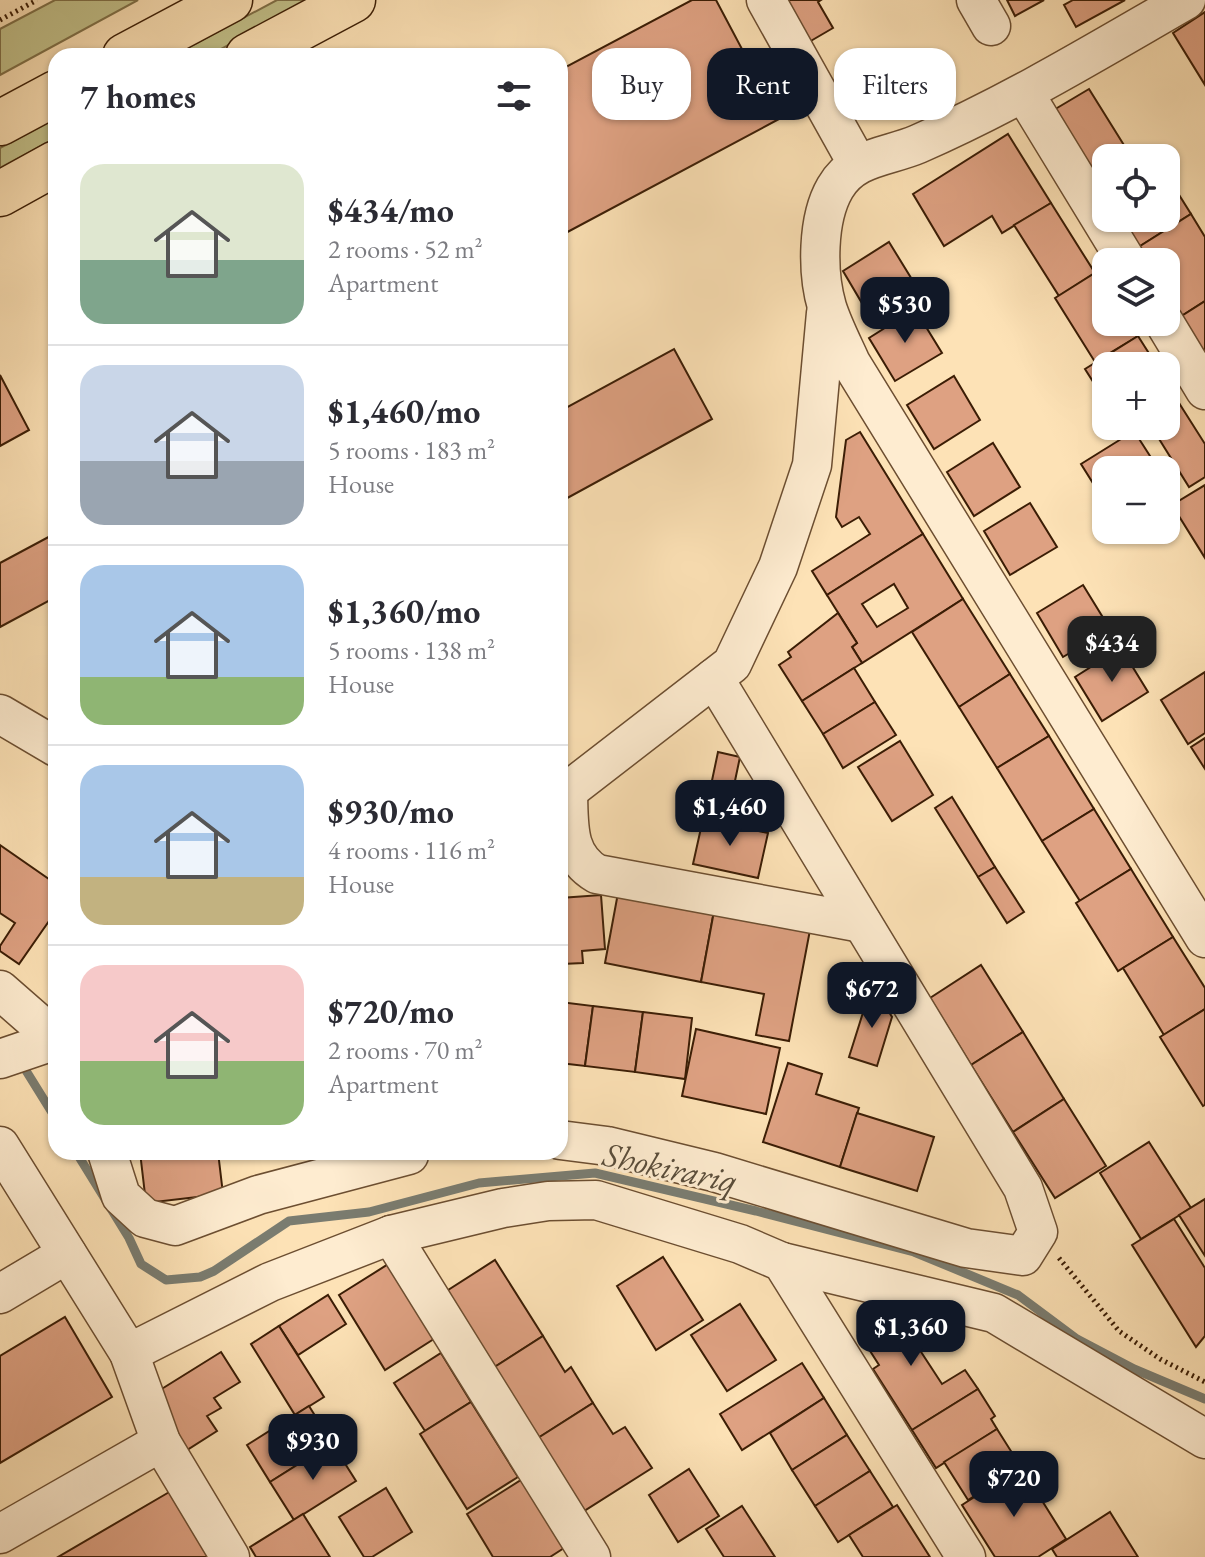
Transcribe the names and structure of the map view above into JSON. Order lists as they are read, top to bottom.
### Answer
{
  "water": ["Shokirariq"],
  "page": {
    "chip": ["Buy", "Rent", "Filters"],
    "heading": "7 homes",
    "map_buttons": ["+", "−"],
    "list": [
      {
        "name": "$434/mo",
        "note": "2 rooms · 52 m² · Apartment"
      },
      {
        "name": "$1,460/mo",
        "note": "5 rooms · 183 m² · House"
      },
      {
        "name": "$1,360/mo",
        "note": "5 rooms · 138 m² · House"
      },
      {
        "name": "$930/mo",
        "note": "4 rooms · 116 m² · House"
      },
      {
        "name": "$720/mo",
        "note": "2 rooms · 70 m² · Apartment"
      }
    ],
    "price": [
      "$530",
      "$434",
      "$1,460",
      "$672",
      "$1,360",
      "$930",
      "$720"
    ]
  }
}
